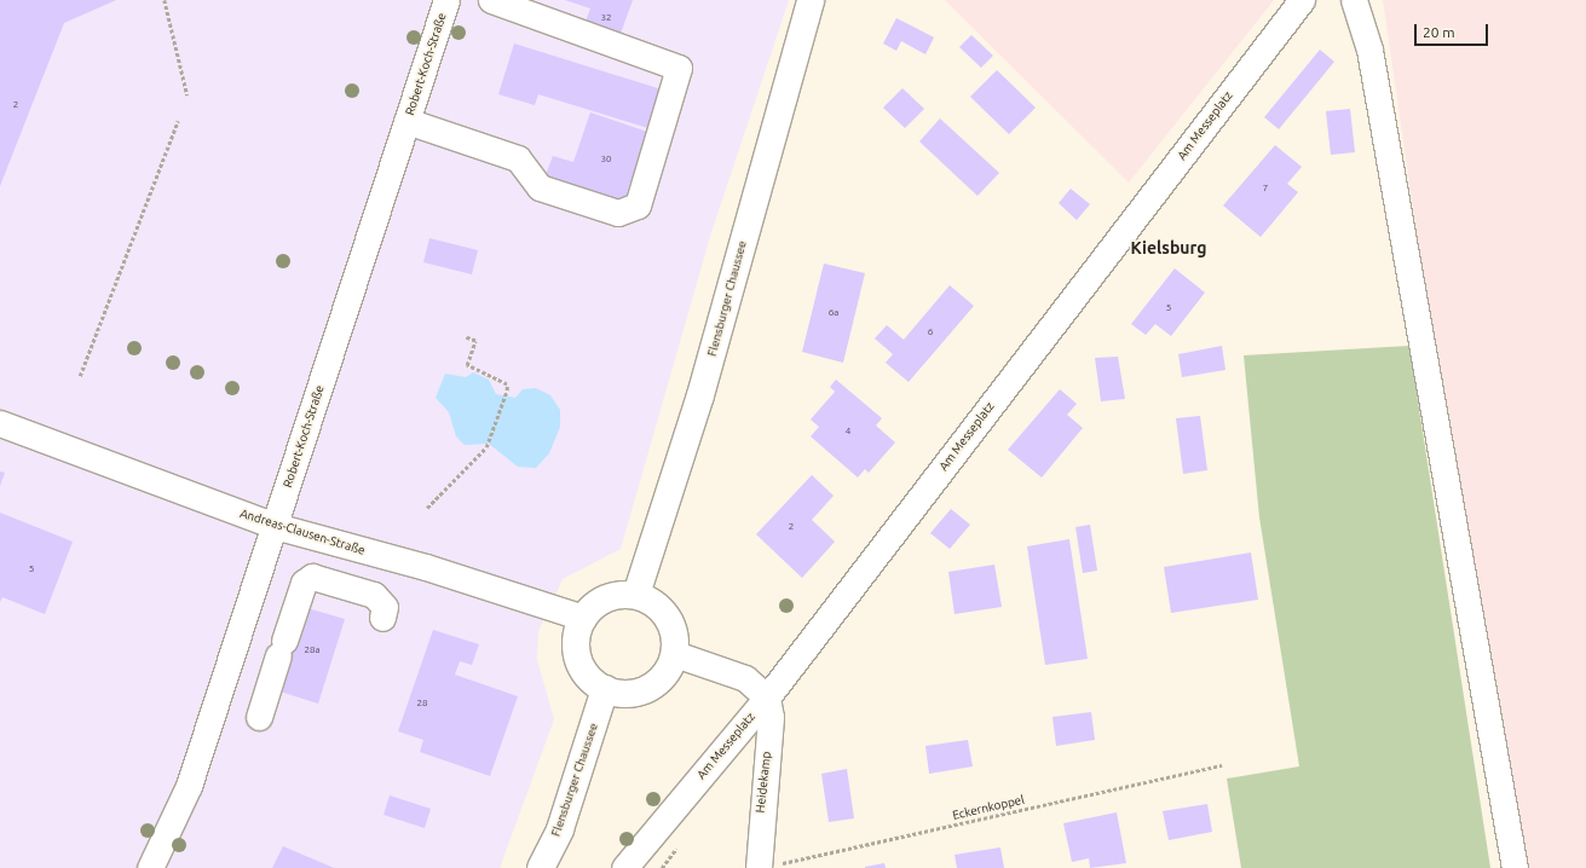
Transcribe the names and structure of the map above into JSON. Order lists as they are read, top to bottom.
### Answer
{
  "streets": {
    "main road": ["Flensburger Chaussee"],
    "street": [
      "Robert-Koch-Straße",
      "Am Messeplatz",
      "Andreas-Clausen-Straße",
      "Heidekamp"
    ],
    "path": ["Eckernkoppel"]
  },
  "crossings": [
    ["Robert-Koch-Straße", "Andreas-Clausen-Straße"],
    ["Am Messeplatz", "Heidekamp"],
    ["Flensburger Chaussee", "Andreas-Clausen-Straße"],
    ["Heidekamp", "Eckernkoppel"]
  ],
  "districts": ["Kielsburg"],
  "house_numbers": [
    "32",
    "2",
    "30",
    "7",
    "5",
    "6a",
    "6",
    "4",
    "2",
    "5",
    "28a",
    "28"
  ],
  "scale_bar": "20 m"
}
